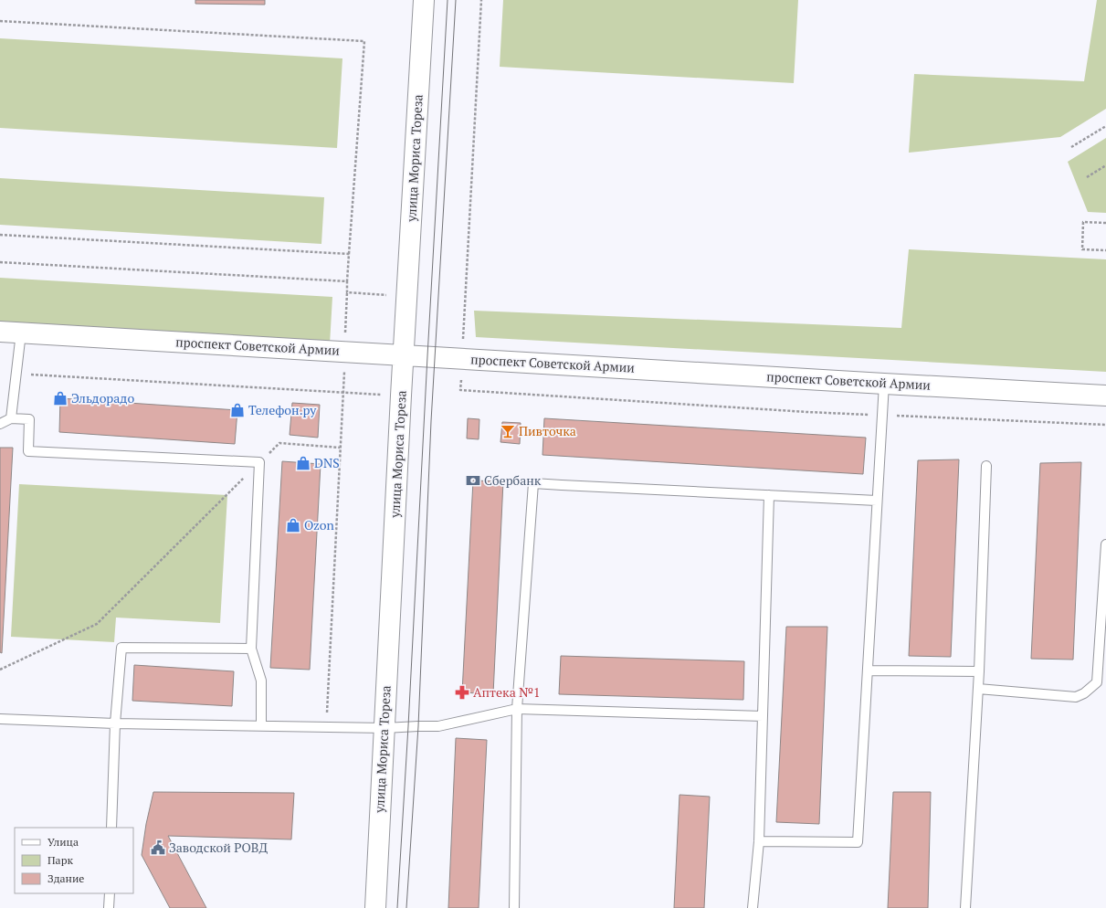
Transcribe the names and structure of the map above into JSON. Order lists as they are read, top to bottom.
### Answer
{
  "streets": {
    "street": ["улица Мориса Тореза", "проспект Советской Армии"]
  },
  "crossings": [
    ["улица Мориса Тореза", "проспект Советской Армии"]
  ],
  "places": {
    "shop": [
      "Эльдорадо",
      "Телефон.ру",
      "DNS",
      "Ozon"
    ],
    "bar": ["Пивточка"],
    "bank": ["Сбербанк"],
    "pharmacy": ["Аптека №1"],
    "public building": ["Заводской РОВД"]
  },
  "legend": ["Улица", "Парк", "Здание"]
}
